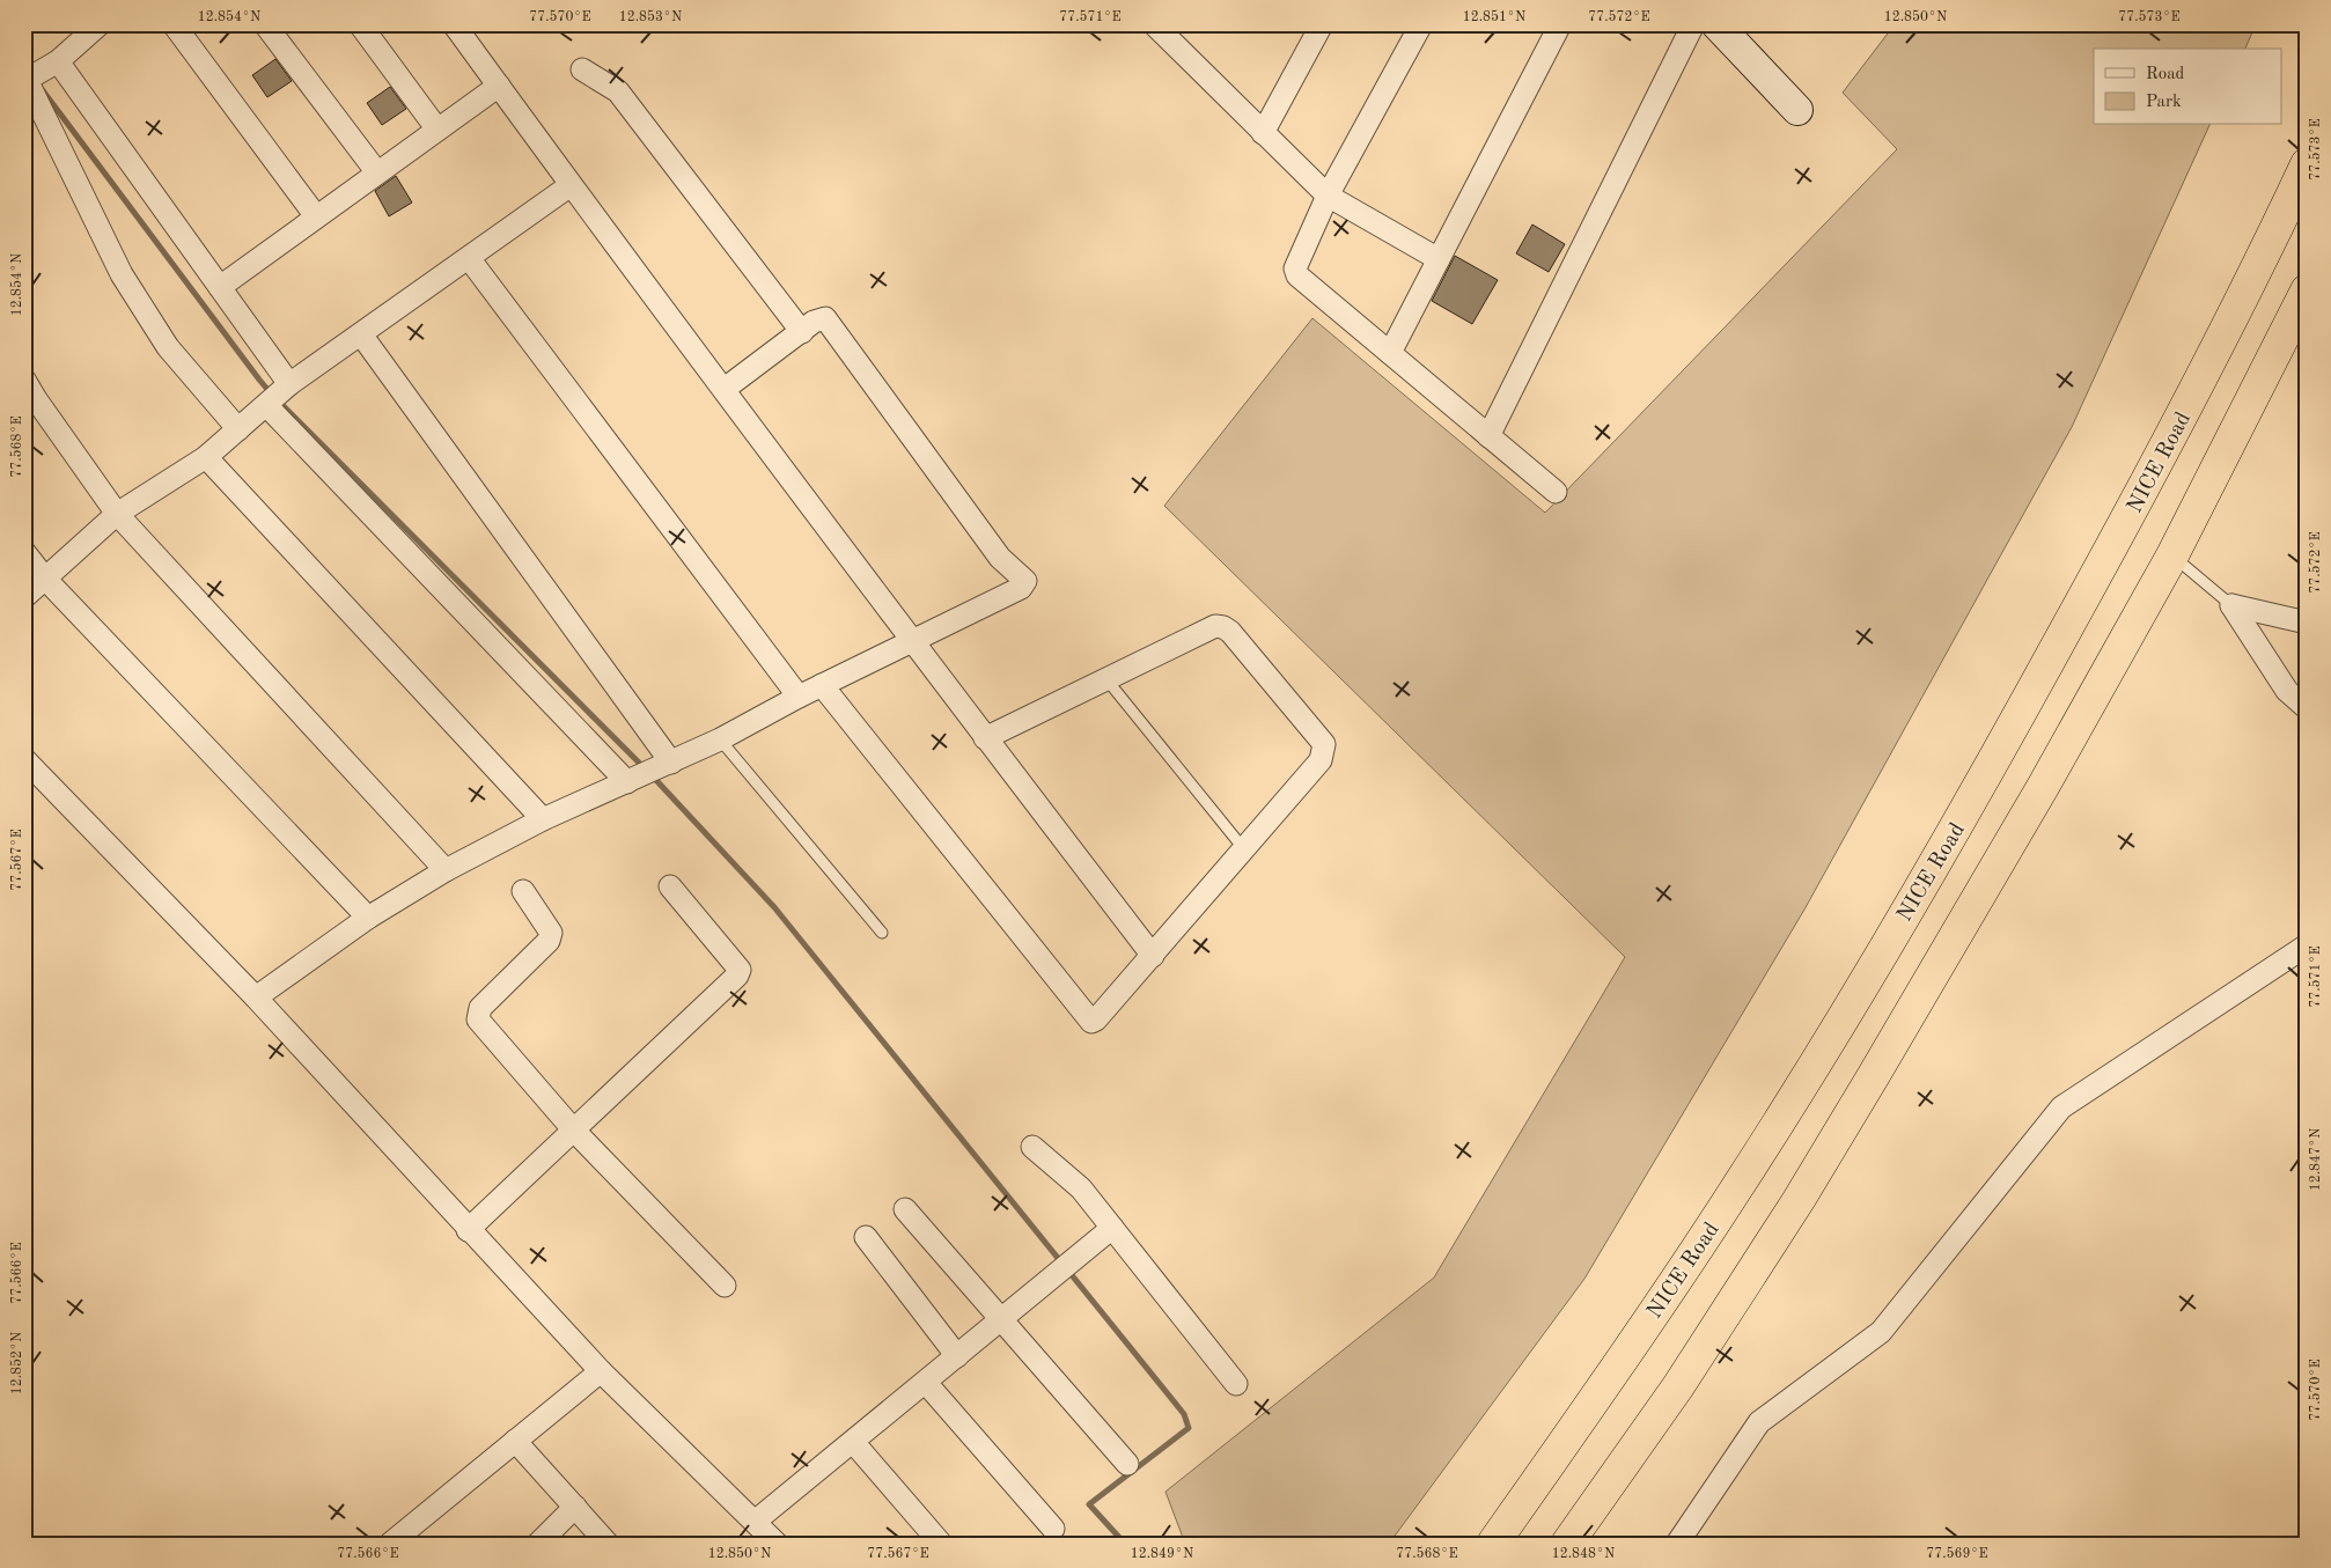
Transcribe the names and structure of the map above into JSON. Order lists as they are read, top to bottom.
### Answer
{
  "streets": {
    "highway": ["NICE Road"]
  },
  "legend": ["Road", "Park"],
  "coordinates": [
    "12.854°N",
    "77.570°E",
    "12.853°N",
    "77.571°E",
    "12.851°N",
    "77.572°E",
    "12.850°N",
    "77.573°E",
    "77.568°E",
    "77.567°E",
    "12.847°N",
    "77.566°E",
    "12.852°N",
    "12.849°N",
    "12.848°N",
    "77.569°E"
  ]
}
